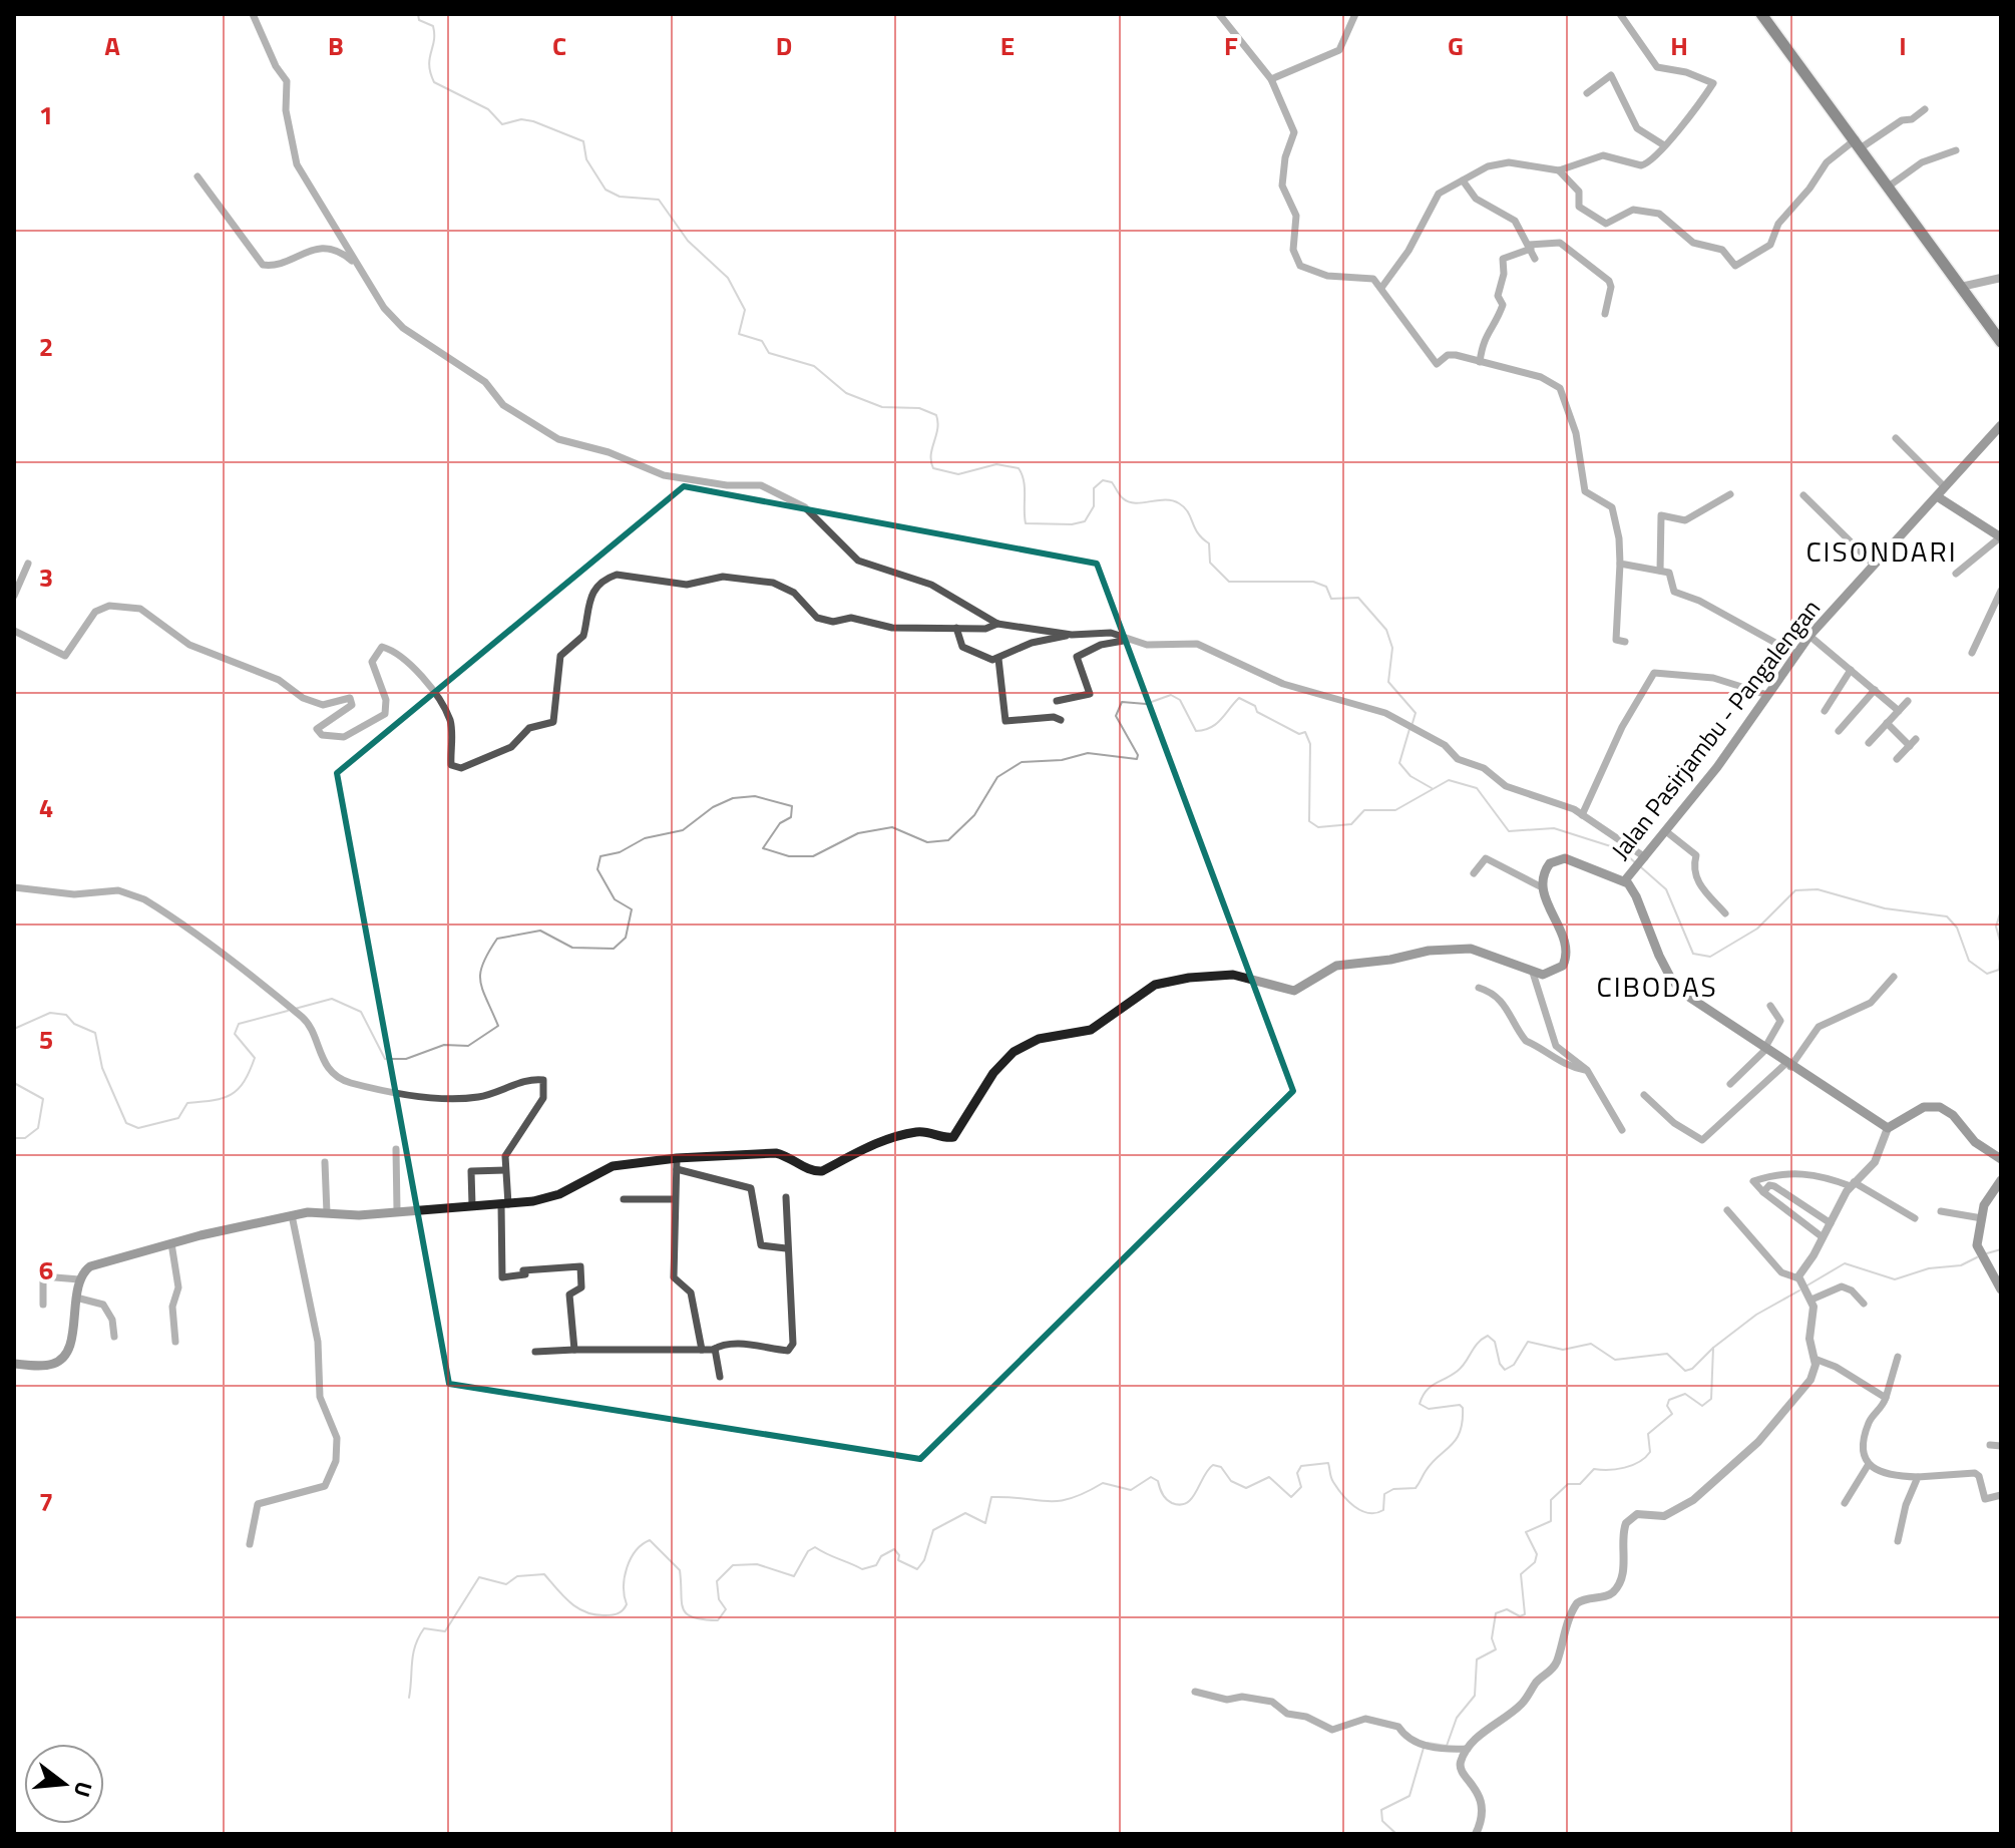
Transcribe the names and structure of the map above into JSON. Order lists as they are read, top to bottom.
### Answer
{
  "streets": {
    "main road": ["Jalan Pasirjambu - Pangalengan"]
  },
  "districts": ["CISONDARI", "CIBODAS"],
  "north": "right",
  "grid": {
    "columns": [
      "A",
      "B",
      "C",
      "D",
      "E",
      "F",
      "G",
      "H",
      "I"
    ],
    "rows": [
      "1",
      "2",
      "3",
      "4",
      "5",
      "6",
      "7"
    ]
  }
}
